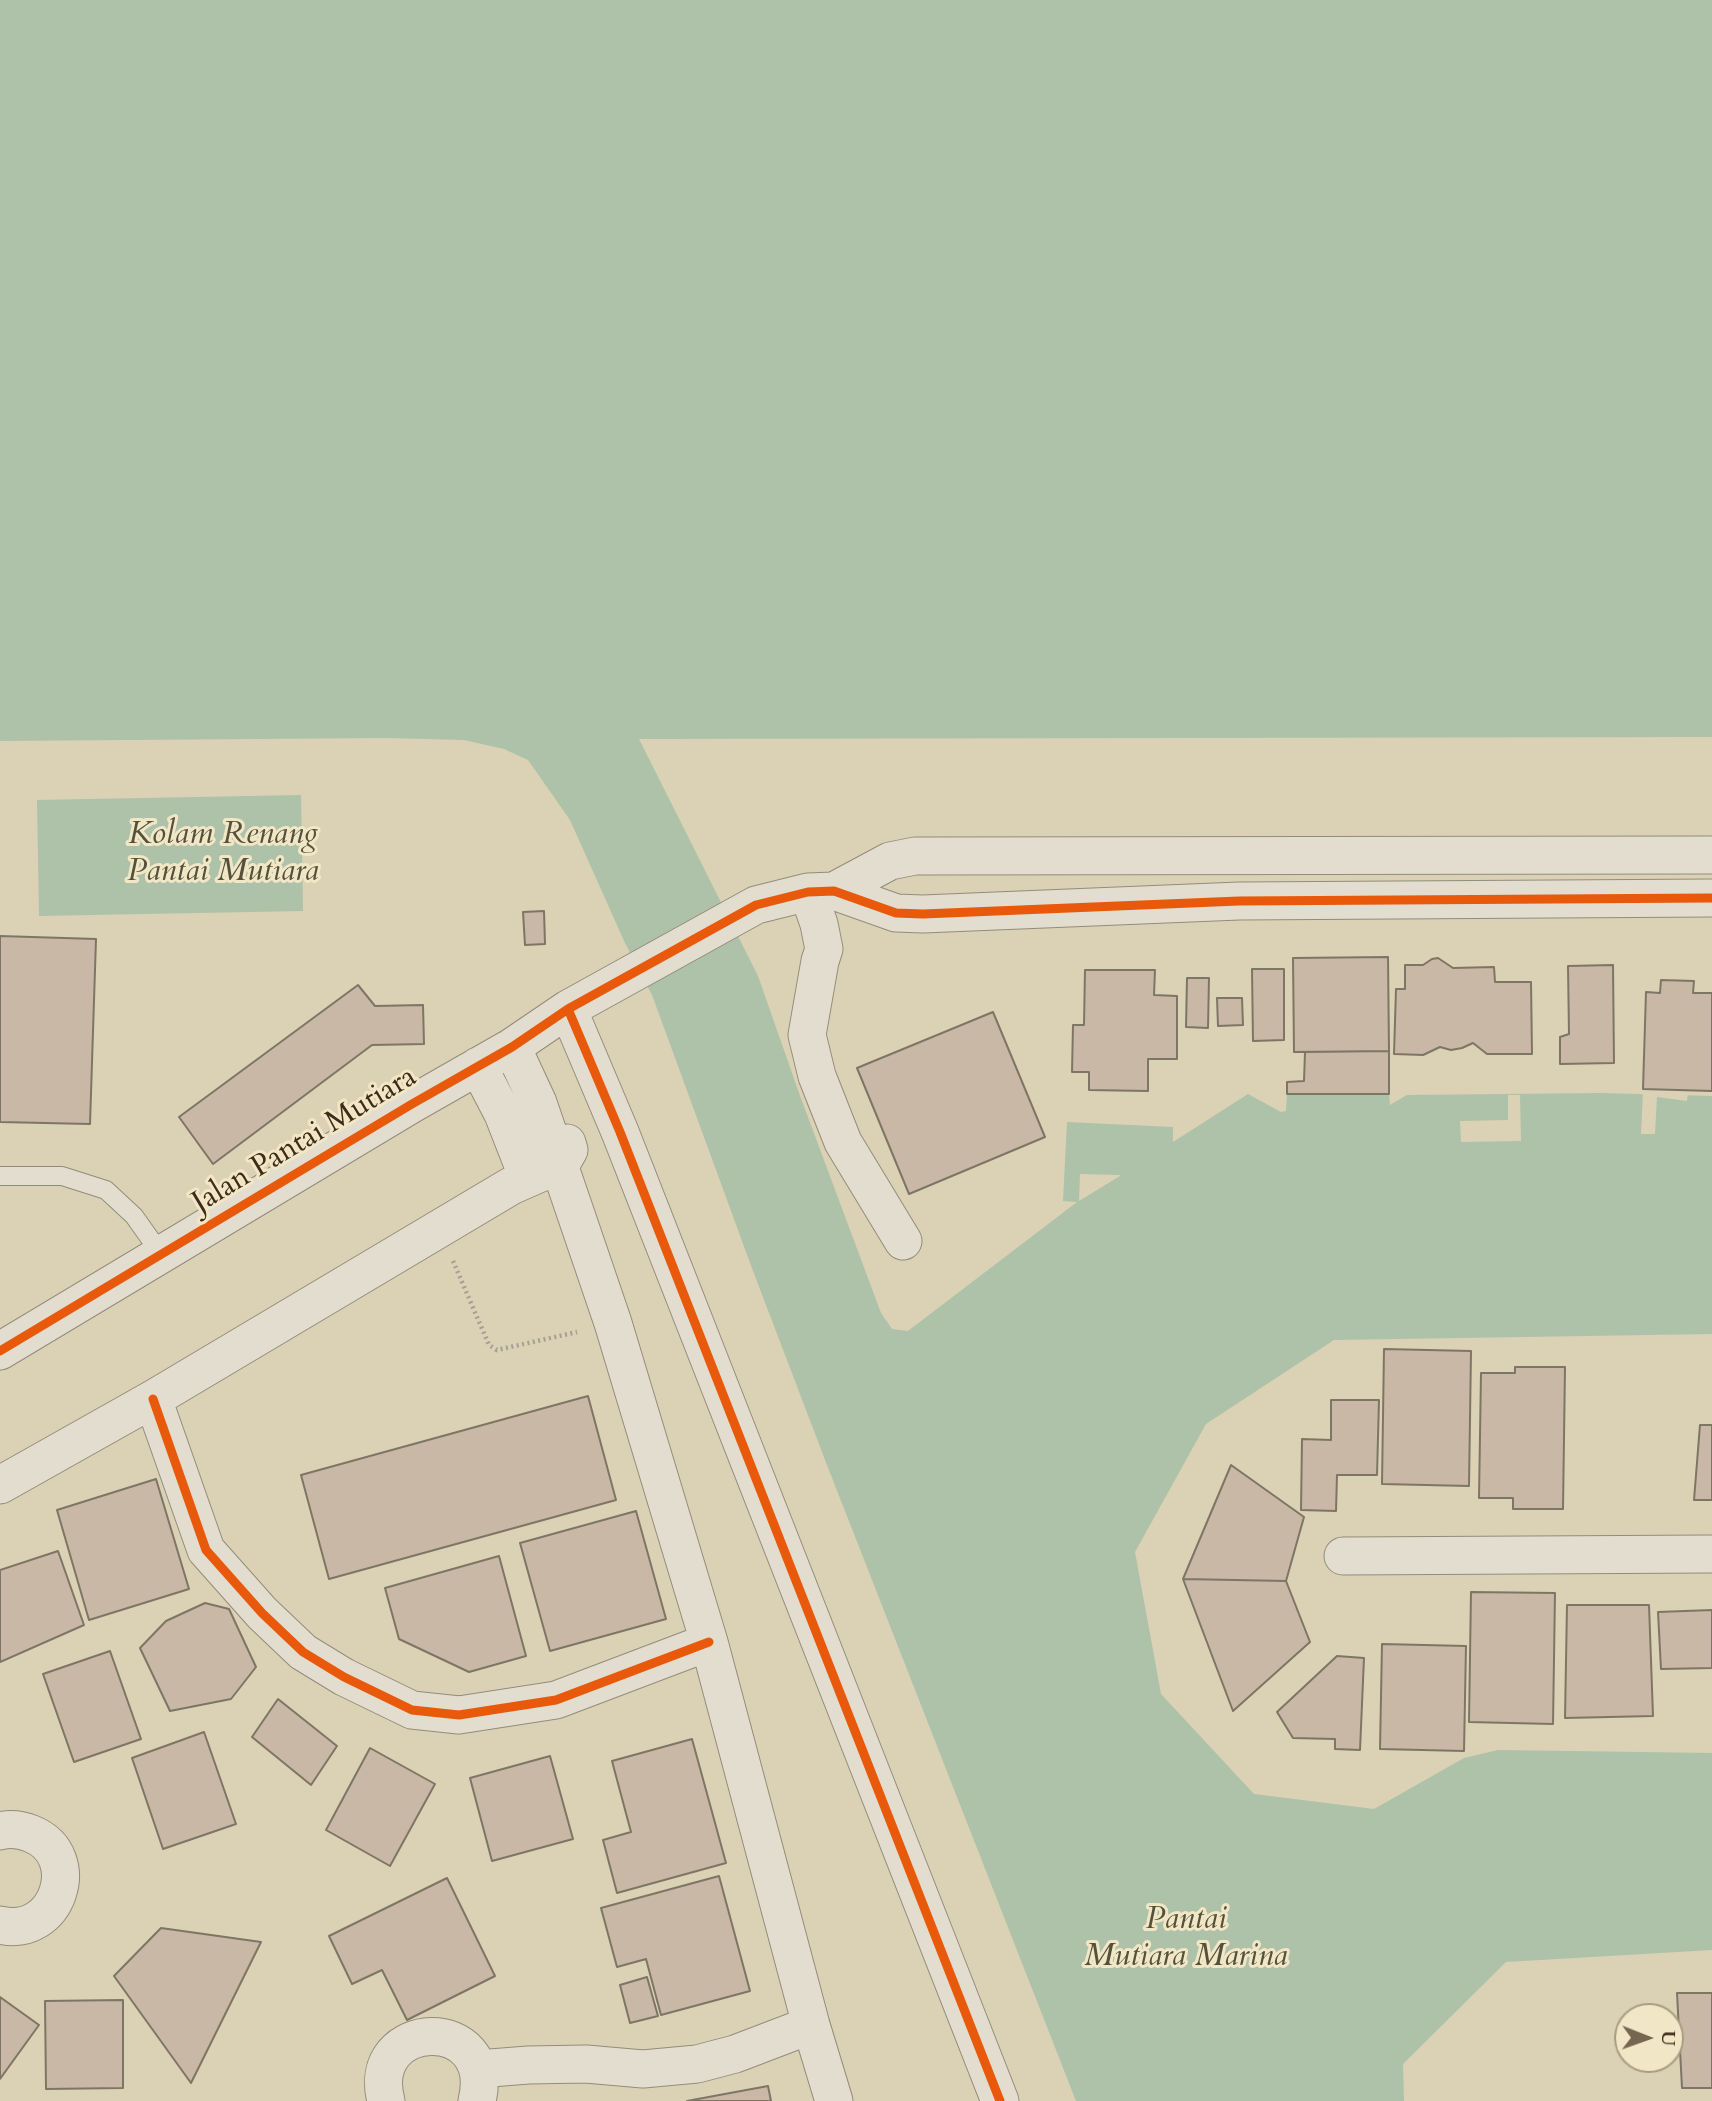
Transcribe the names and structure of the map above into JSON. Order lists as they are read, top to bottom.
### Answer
{
  "streets": {
    "street": ["Jalan Pantai Mutiara"]
  },
  "water": ["Kolam Renang Pantai Mutiara", "Pantai Mutiara Marina"],
  "north": "right"
}
